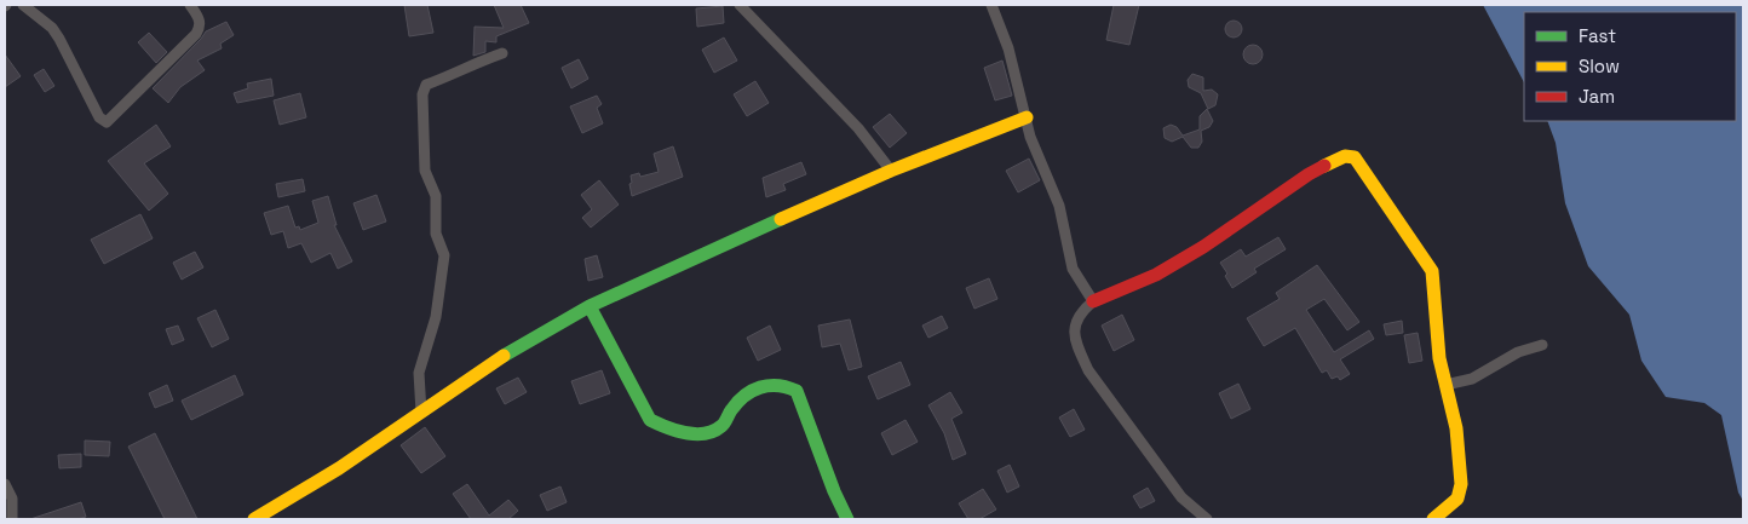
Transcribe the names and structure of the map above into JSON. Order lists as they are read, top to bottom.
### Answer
{
  "legend": ["Fast", "Slow", "Jam"]
}
